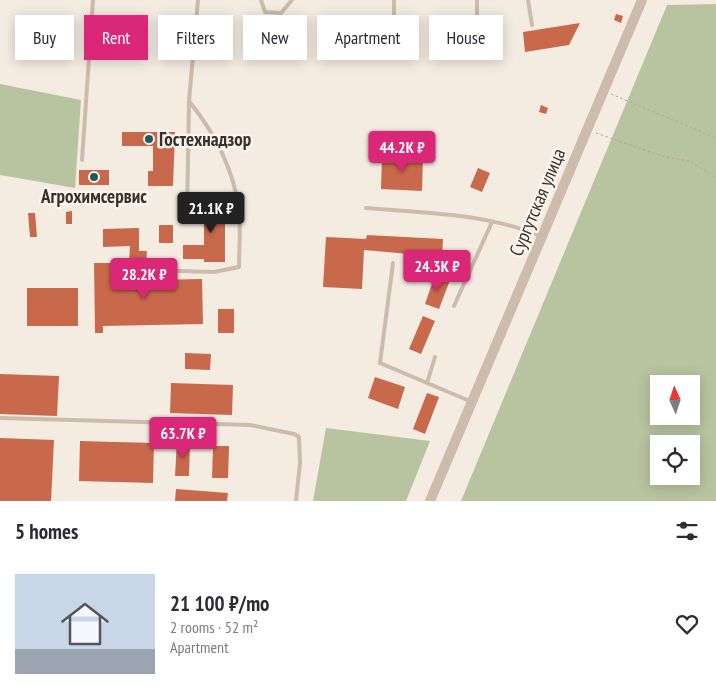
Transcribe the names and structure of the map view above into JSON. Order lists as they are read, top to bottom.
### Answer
{
  "streets": {
    "street": ["Сургутская улица"]
  },
  "places": ["Гостехнадзор", "Агрохимсервис"],
  "north": "top",
  "page": {
    "chip": [
      "Buy",
      "Rent",
      "Filters",
      "New",
      "Apartment",
      "House"
    ],
    "price": [
      "44.2K ₽",
      "21.1K ₽",
      "24.3K ₽",
      "28.2K ₽",
      "63.7K ₽"
    ],
    "heading": "5 homes",
    "list": [
      {
        "name": "21 100 ₽/mo",
        "note": "2 rooms · 52 m² · Apartment"
      }
    ]
  }
}
